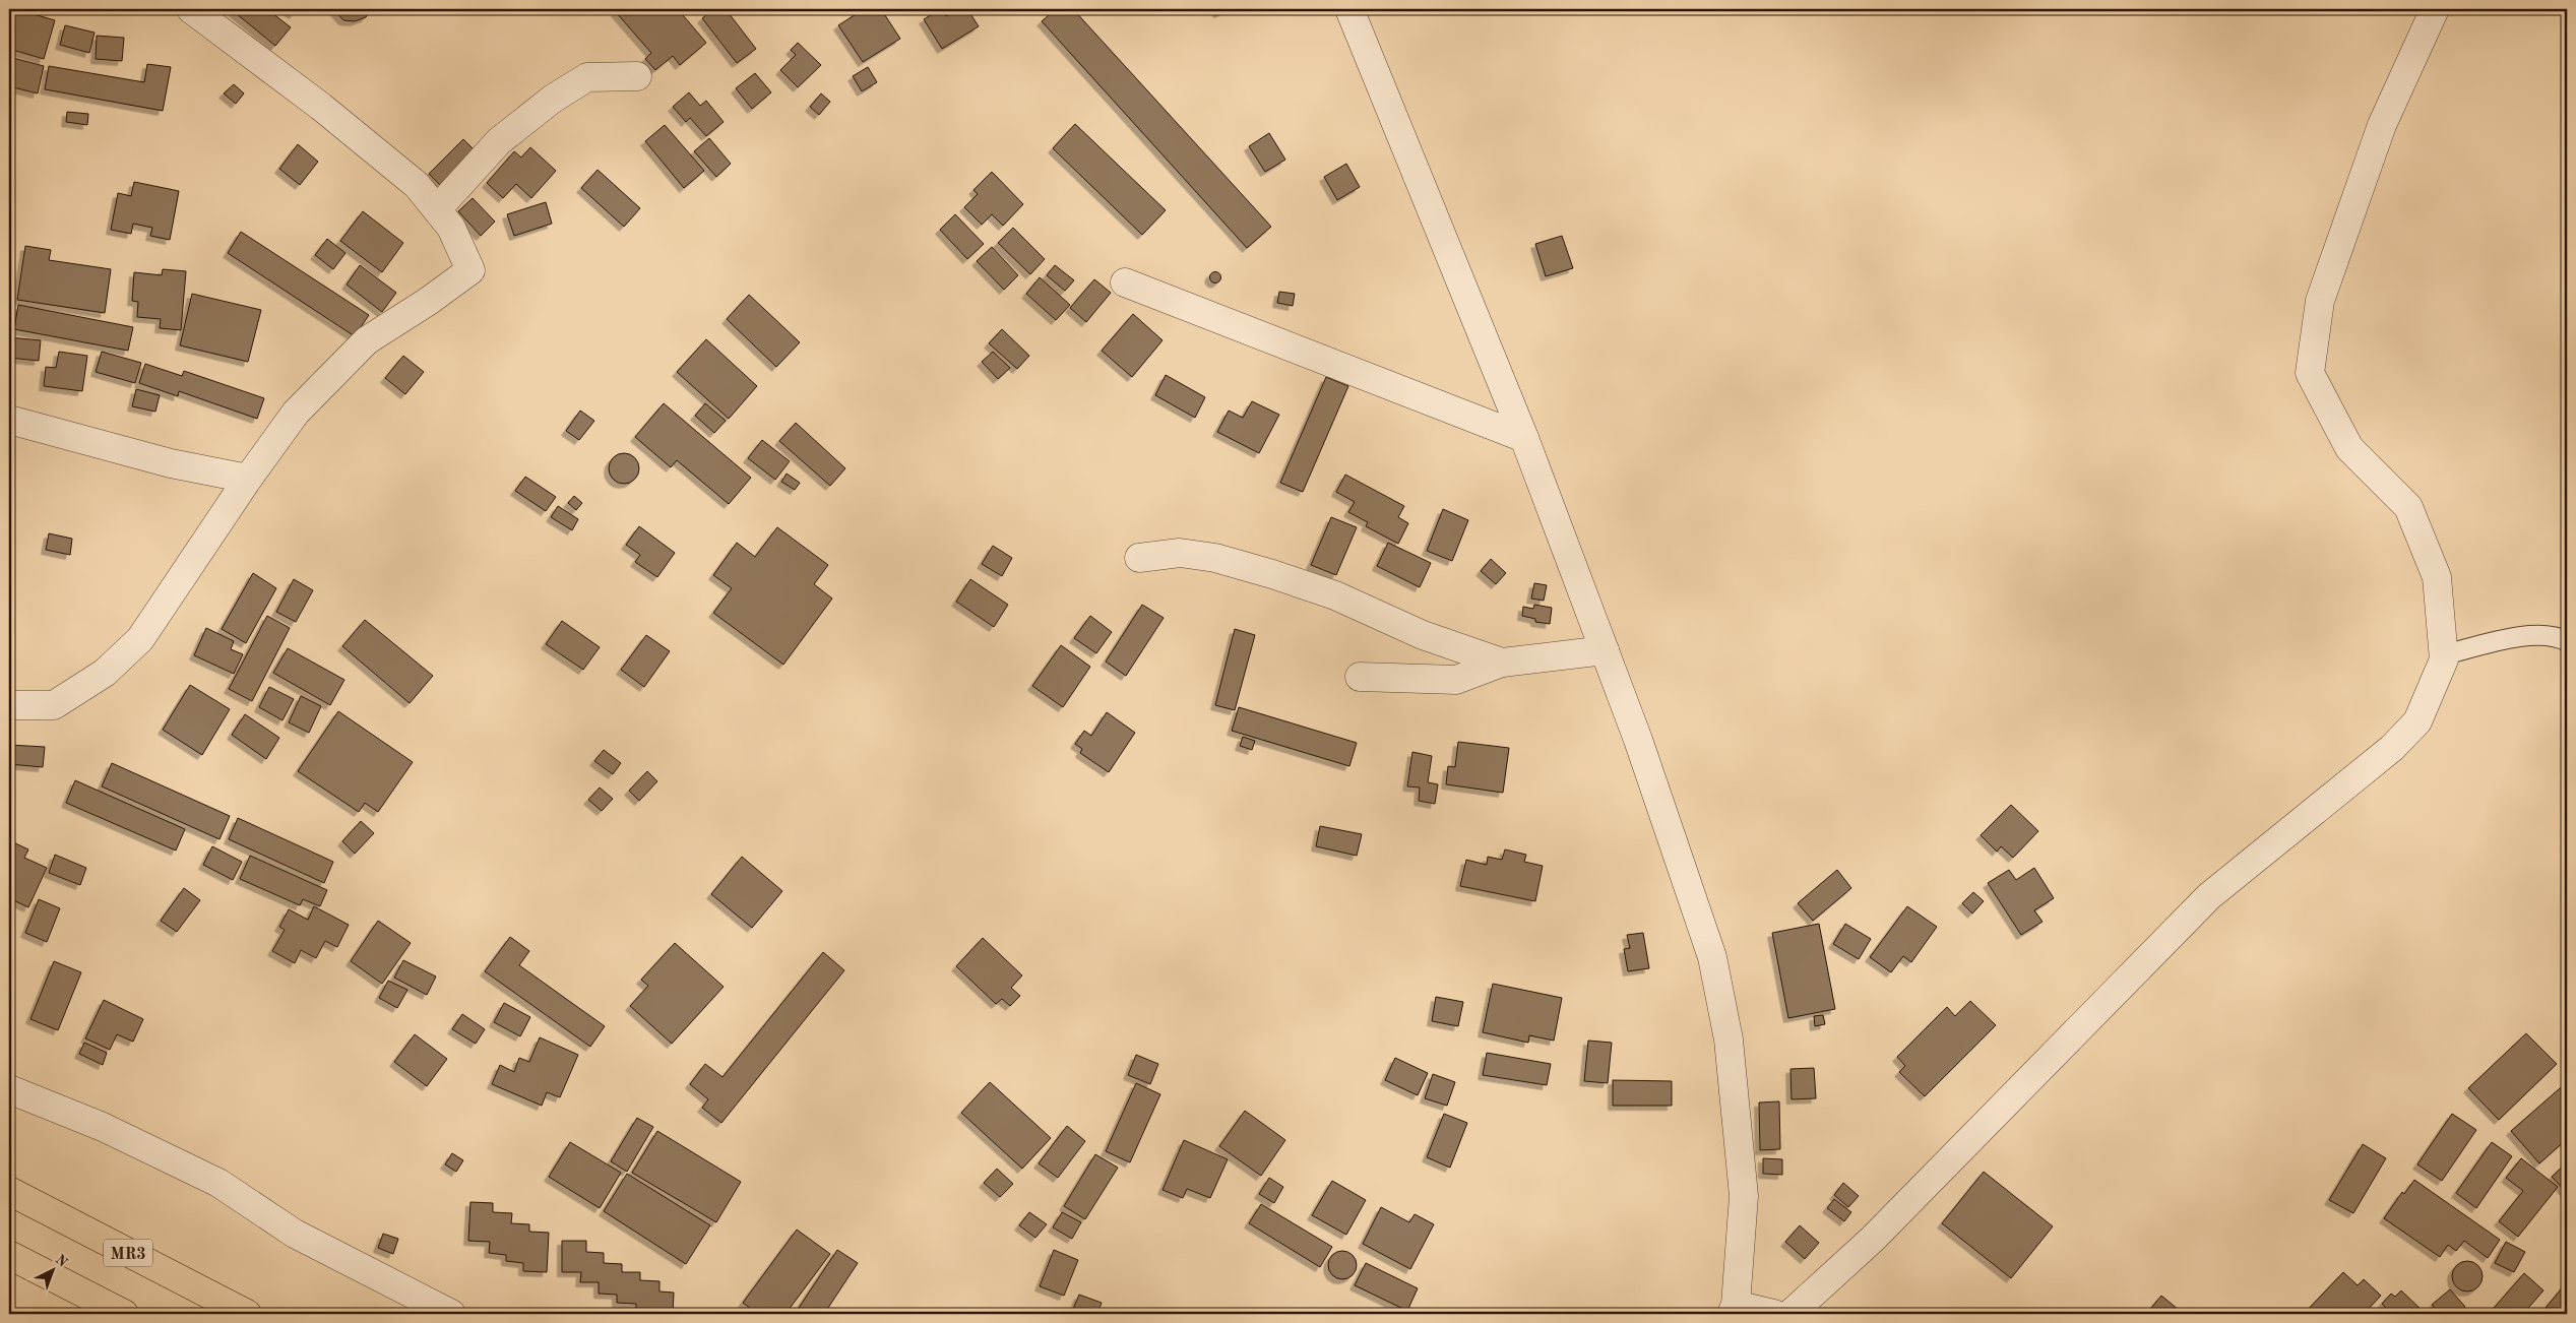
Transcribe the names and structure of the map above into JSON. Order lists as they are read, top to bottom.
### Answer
{
  "streets": {
    "highway": ["MR3"]
  },
  "north": "top right"
}
